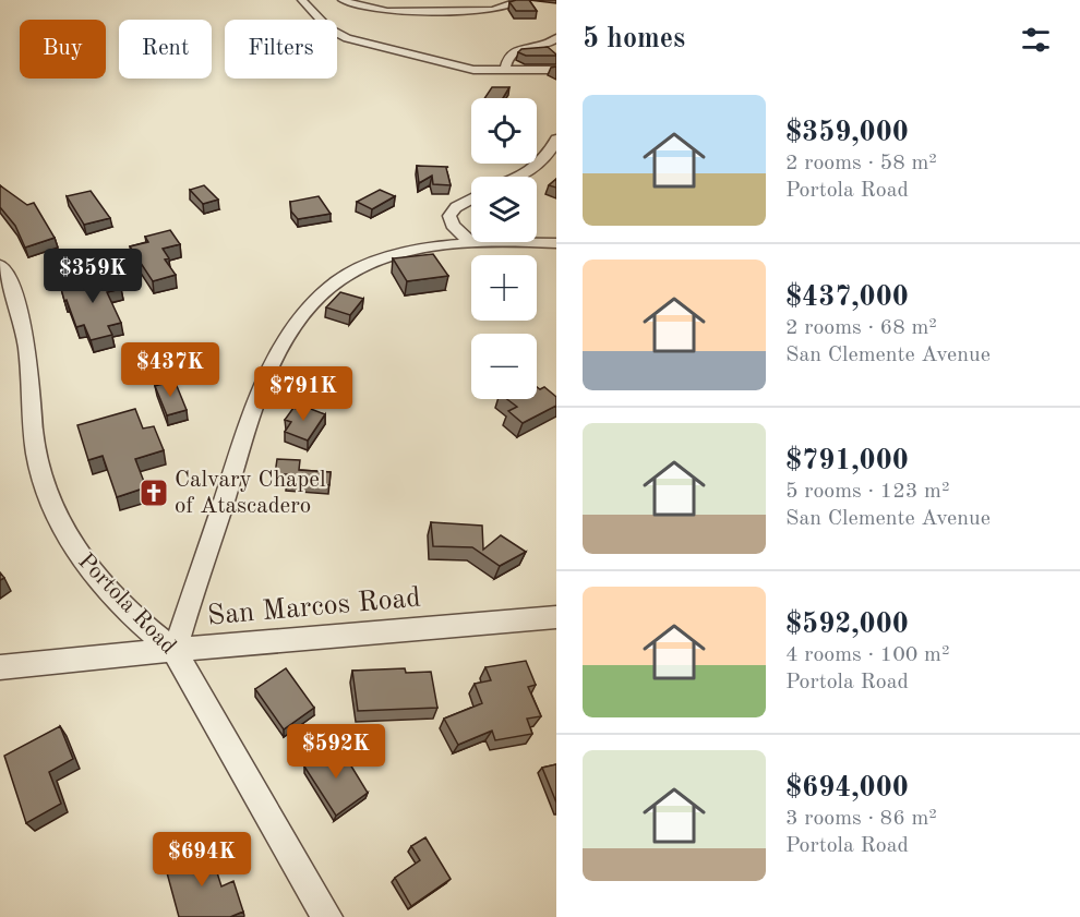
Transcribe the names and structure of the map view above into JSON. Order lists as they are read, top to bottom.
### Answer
{
  "streets": {
    "street": ["Portola Road", "San Marcos Road"]
  },
  "crossings": [
    ["Portola Road", "San Marcos Road"]
  ],
  "places": {
    "church": ["Calvary Chapel of Atascadero"]
  },
  "page": {
    "heading": "5 homes",
    "chip": ["Buy", "Rent", "Filters"],
    "list": [
      {
        "name": "$359,000",
        "note": "2 rooms · 58 m² · Portola Road"
      },
      {
        "name": "$437,000",
        "note": "2 rooms · 68 m² · San Clemente Avenue"
      },
      {
        "name": "$791,000",
        "note": "5 rooms · 123 m² · San Clemente Avenue"
      },
      {
        "name": "$592,000",
        "note": "4 rooms · 100 m² · Portola Road"
      },
      {
        "name": "$694,000",
        "note": "3 rooms · 86 m² · Portola Road"
      }
    ],
    "map_buttons": ["+", "−"],
    "price": [
      "$359K",
      "$437K",
      "$791K",
      "$592K",
      "$694K"
    ]
  }
}
